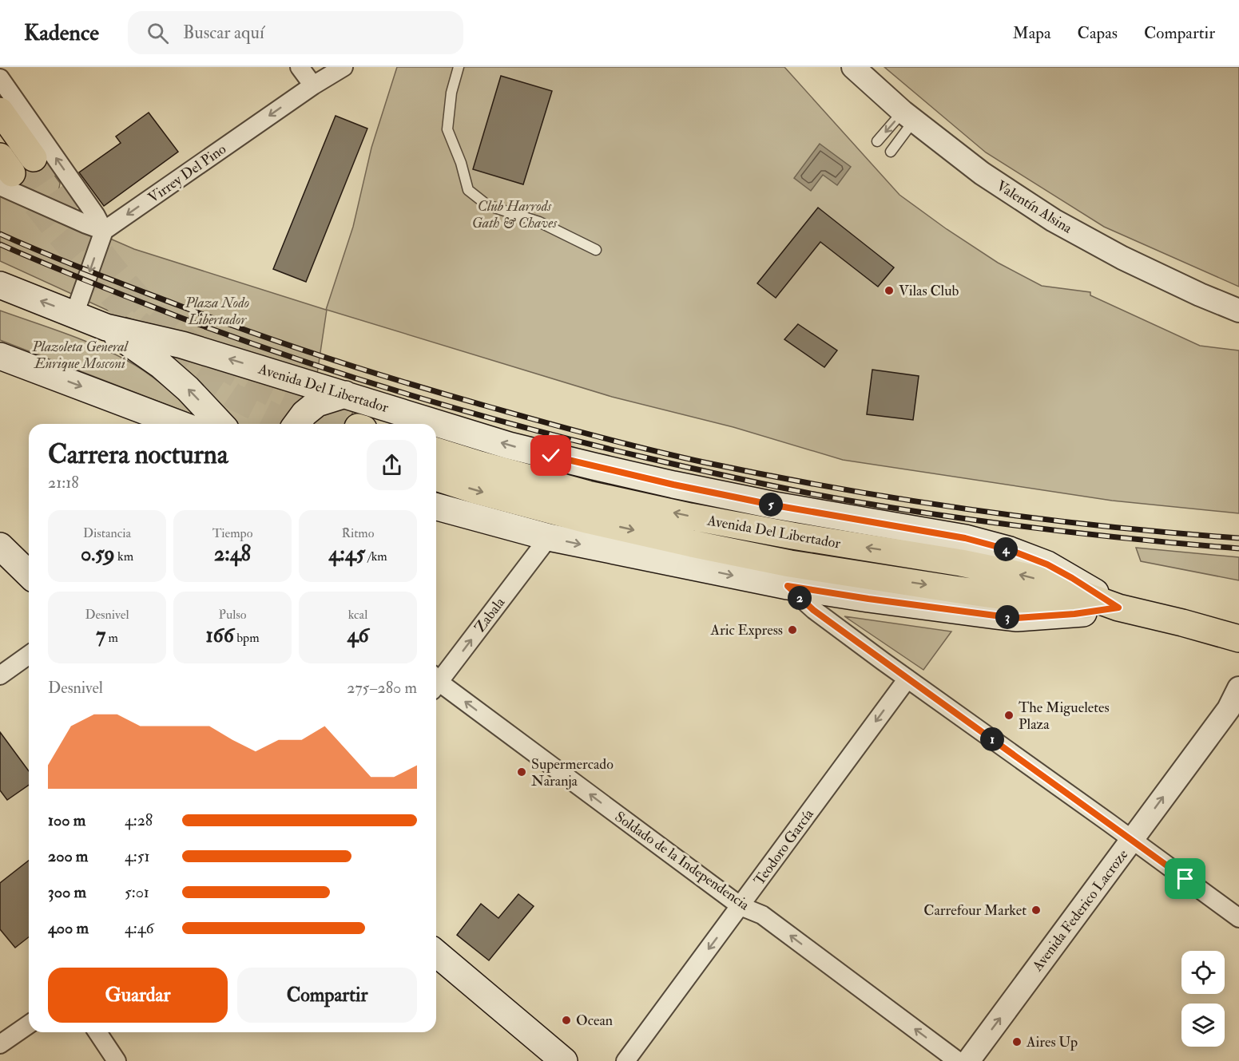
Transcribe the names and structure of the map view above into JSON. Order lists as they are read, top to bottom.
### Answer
{
  "streets": {
    "main road": ["Avenida Del Libertador"],
    "street": [
      "Virrey Del Pino",
      "Valentín Alsina",
      "Zabala",
      "Teodoro García",
      "Soldado de la Independencia",
      "Avenida Federico Lacroze"
    ]
  },
  "crossings": [
    ["Avenida Del Libertador", "Zabala"],
    ["Teodoro García", "Soldado de la Independencia"]
  ],
  "one_way": [
    "Virrey Del Pino",
    "Zabala",
    "Teodoro García",
    "Soldado de la Independencia",
    "Avenida Federico Lacroze"
  ],
  "parks": ["Club Harrods Gath & Chaves", "Plaza Nodo Libertador", "Plazoleta General Enrique Mosconi"],
  "places": [
    "Vilas Club",
    "Aric Express",
    "The Migueletes Plaza",
    "Supermercado Naranja",
    "Carrefour Market",
    "Ocean",
    "Aires Up"
  ],
  "page": {
    "header": "Kadence",
    "search": "Buscar aquí",
    "nav": ["Mapa", "Capas", "Compartir"],
    "heading": ["Carrera nocturna", "21:18"],
    "pins": [
      "5",
      "4",
      "2",
      "3",
      "1"
    ],
    "stats": [
      ["Distancia", "0.59 km"],
      ["Tiempo", "2:48"],
      ["Ritmo", "4:45 /km"],
      ["Desnivel", "7 m"],
      ["Pulso", "166 bpm"],
      ["kcal", "46"]
    ],
    "chart": ["Desnivel", "275–280 m"],
    "list": [
      {
        "name": "100 m",
        "note": "4:28"
      },
      {
        "name": "200 m",
        "note": "4:51"
      },
      {
        "name": "300 m",
        "note": "5:01"
      },
      {
        "name": "400 m",
        "note": "4:46"
      }
    ],
    "buttons": ["Guardar", "Compartir"]
  }
}
